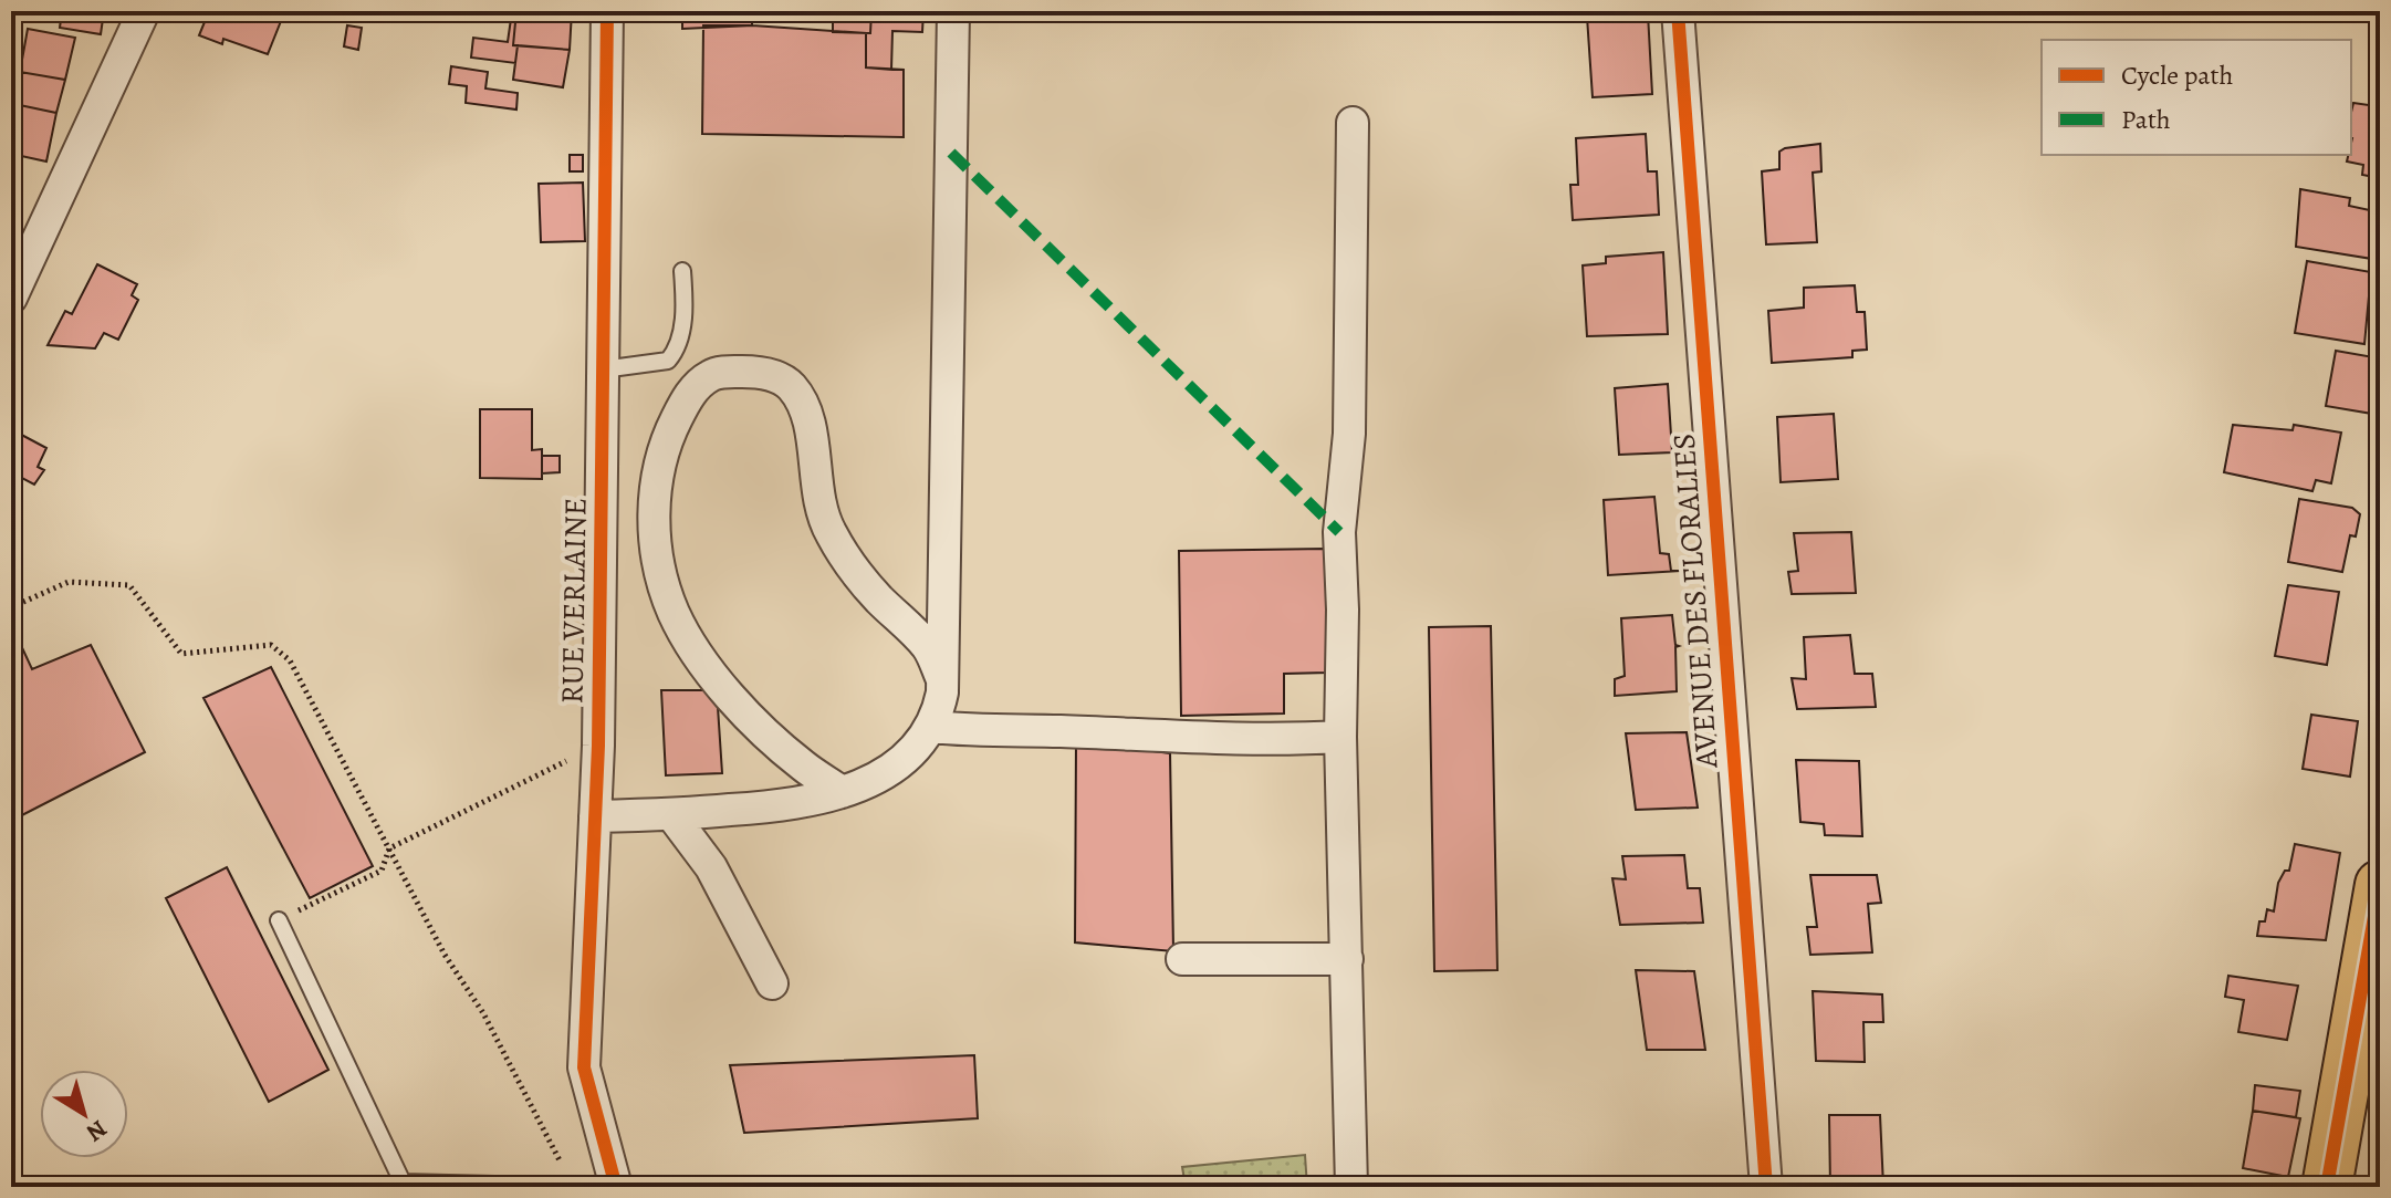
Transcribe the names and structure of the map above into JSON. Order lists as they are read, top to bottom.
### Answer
{
  "streets": {
    "street": ["RUE VERLAINE", "AVENUE DES FLORALIES"]
  },
  "legend": ["Cycle path", "Path"],
  "north": "bottom right"
}
